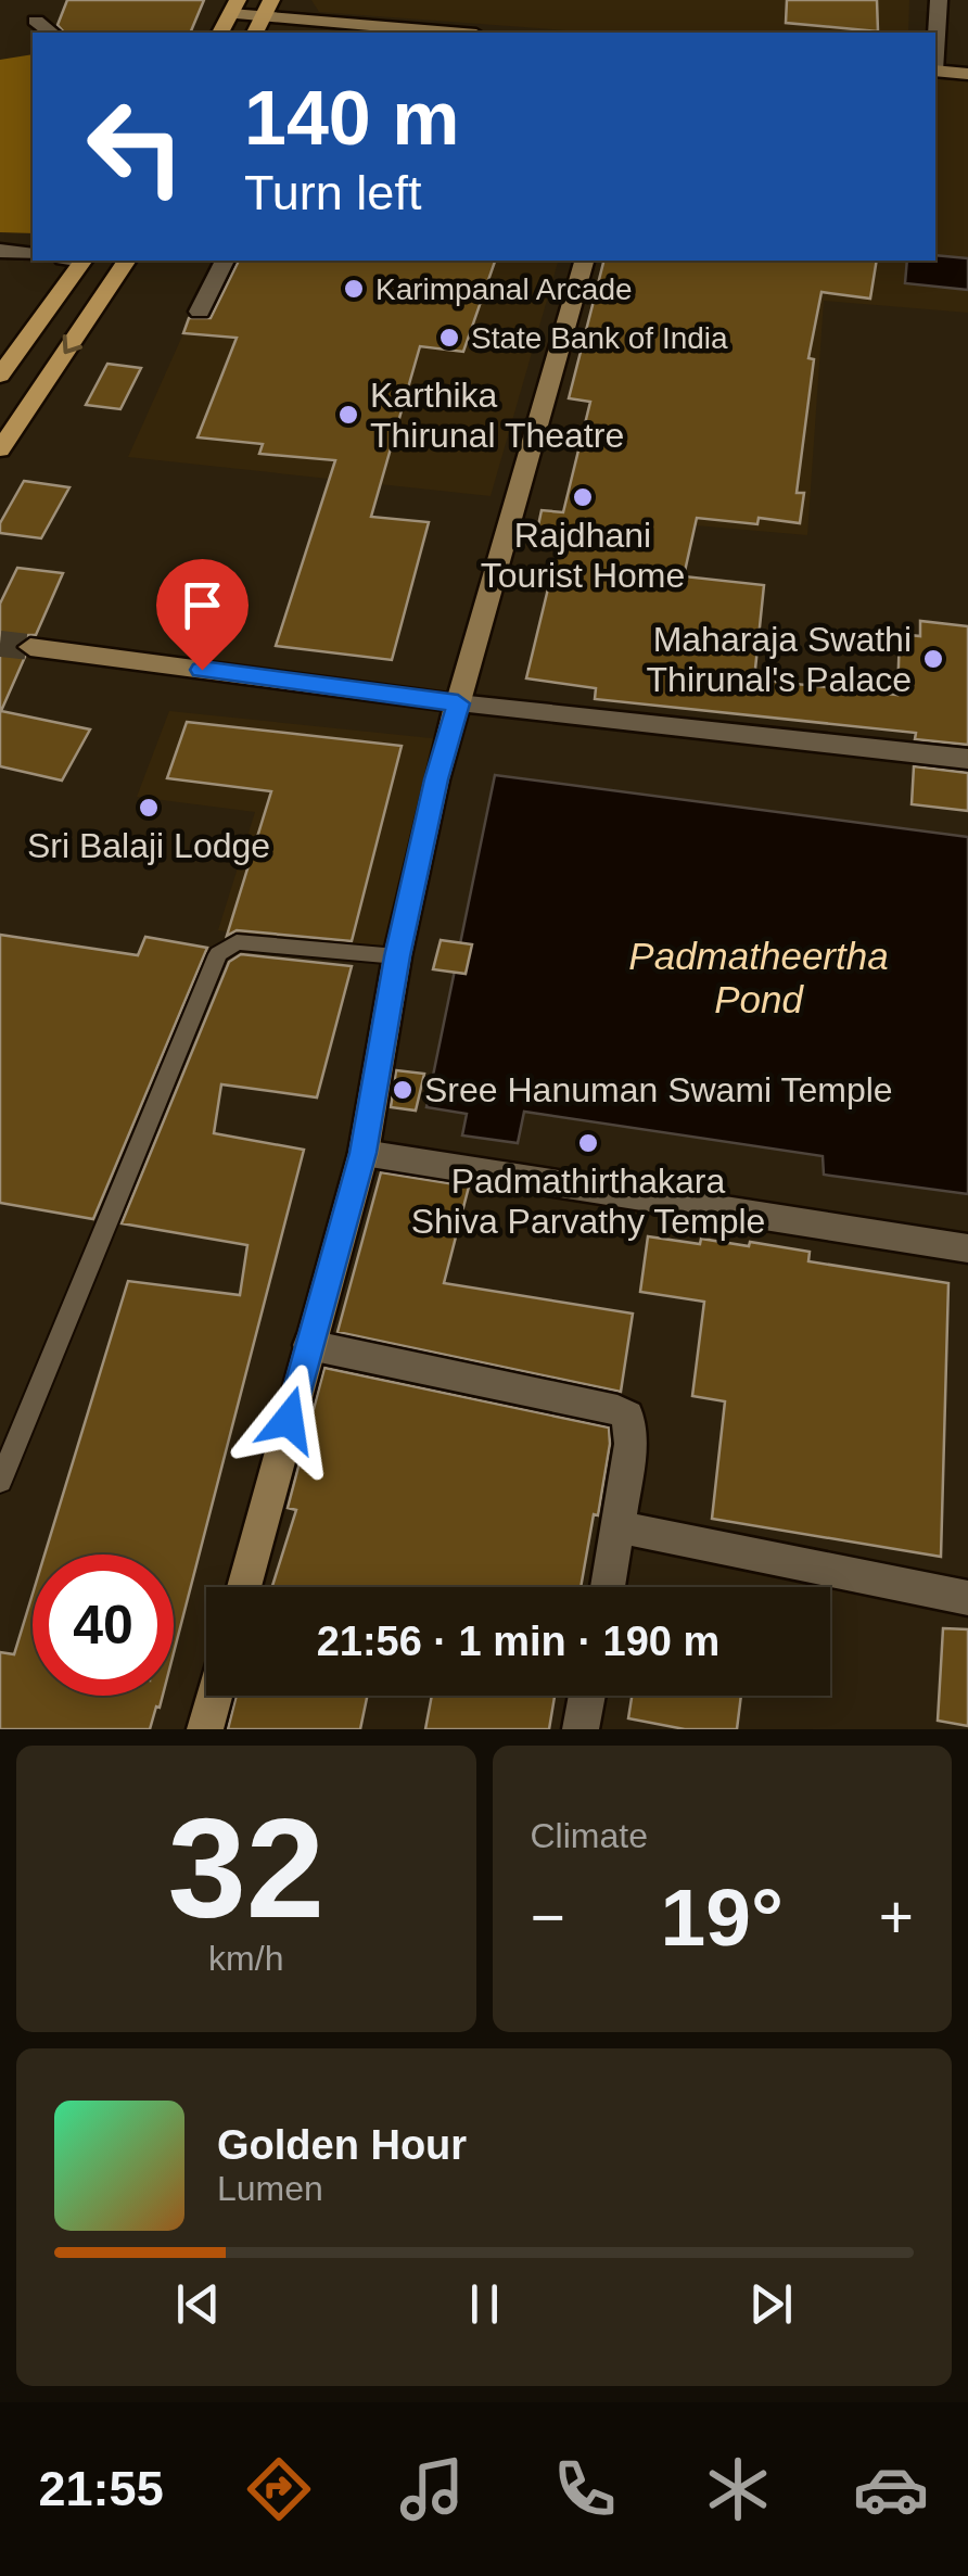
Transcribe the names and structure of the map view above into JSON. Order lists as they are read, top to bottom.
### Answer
{
  "water": ["Padmatheertha Pond"],
  "places": [
    "Karimpanal Arcade",
    "State Bank of India",
    "Karthika Thirunal Theatre",
    "Rajdhani Tourist Home",
    "Maharaja Swathi Thirunal's Palace",
    "Sri Balaji Lodge",
    "Sree Hanuman Swami Temple",
    "Padmathirthakara Shiva Parvathy Temple"
  ],
  "page": {
    "turn": ["140 m", "Turn left"],
    "limit": "40",
    "trip": "21:56 · 1 min · 190 m",
    "tile": [
      ["32", "km/h"],
      "Climate"
    ],
    "heat": ["−", "19°", "+"],
    "song": ["Golden Hour", "Lumen"],
    "tabs": "21:55"
  }
}
